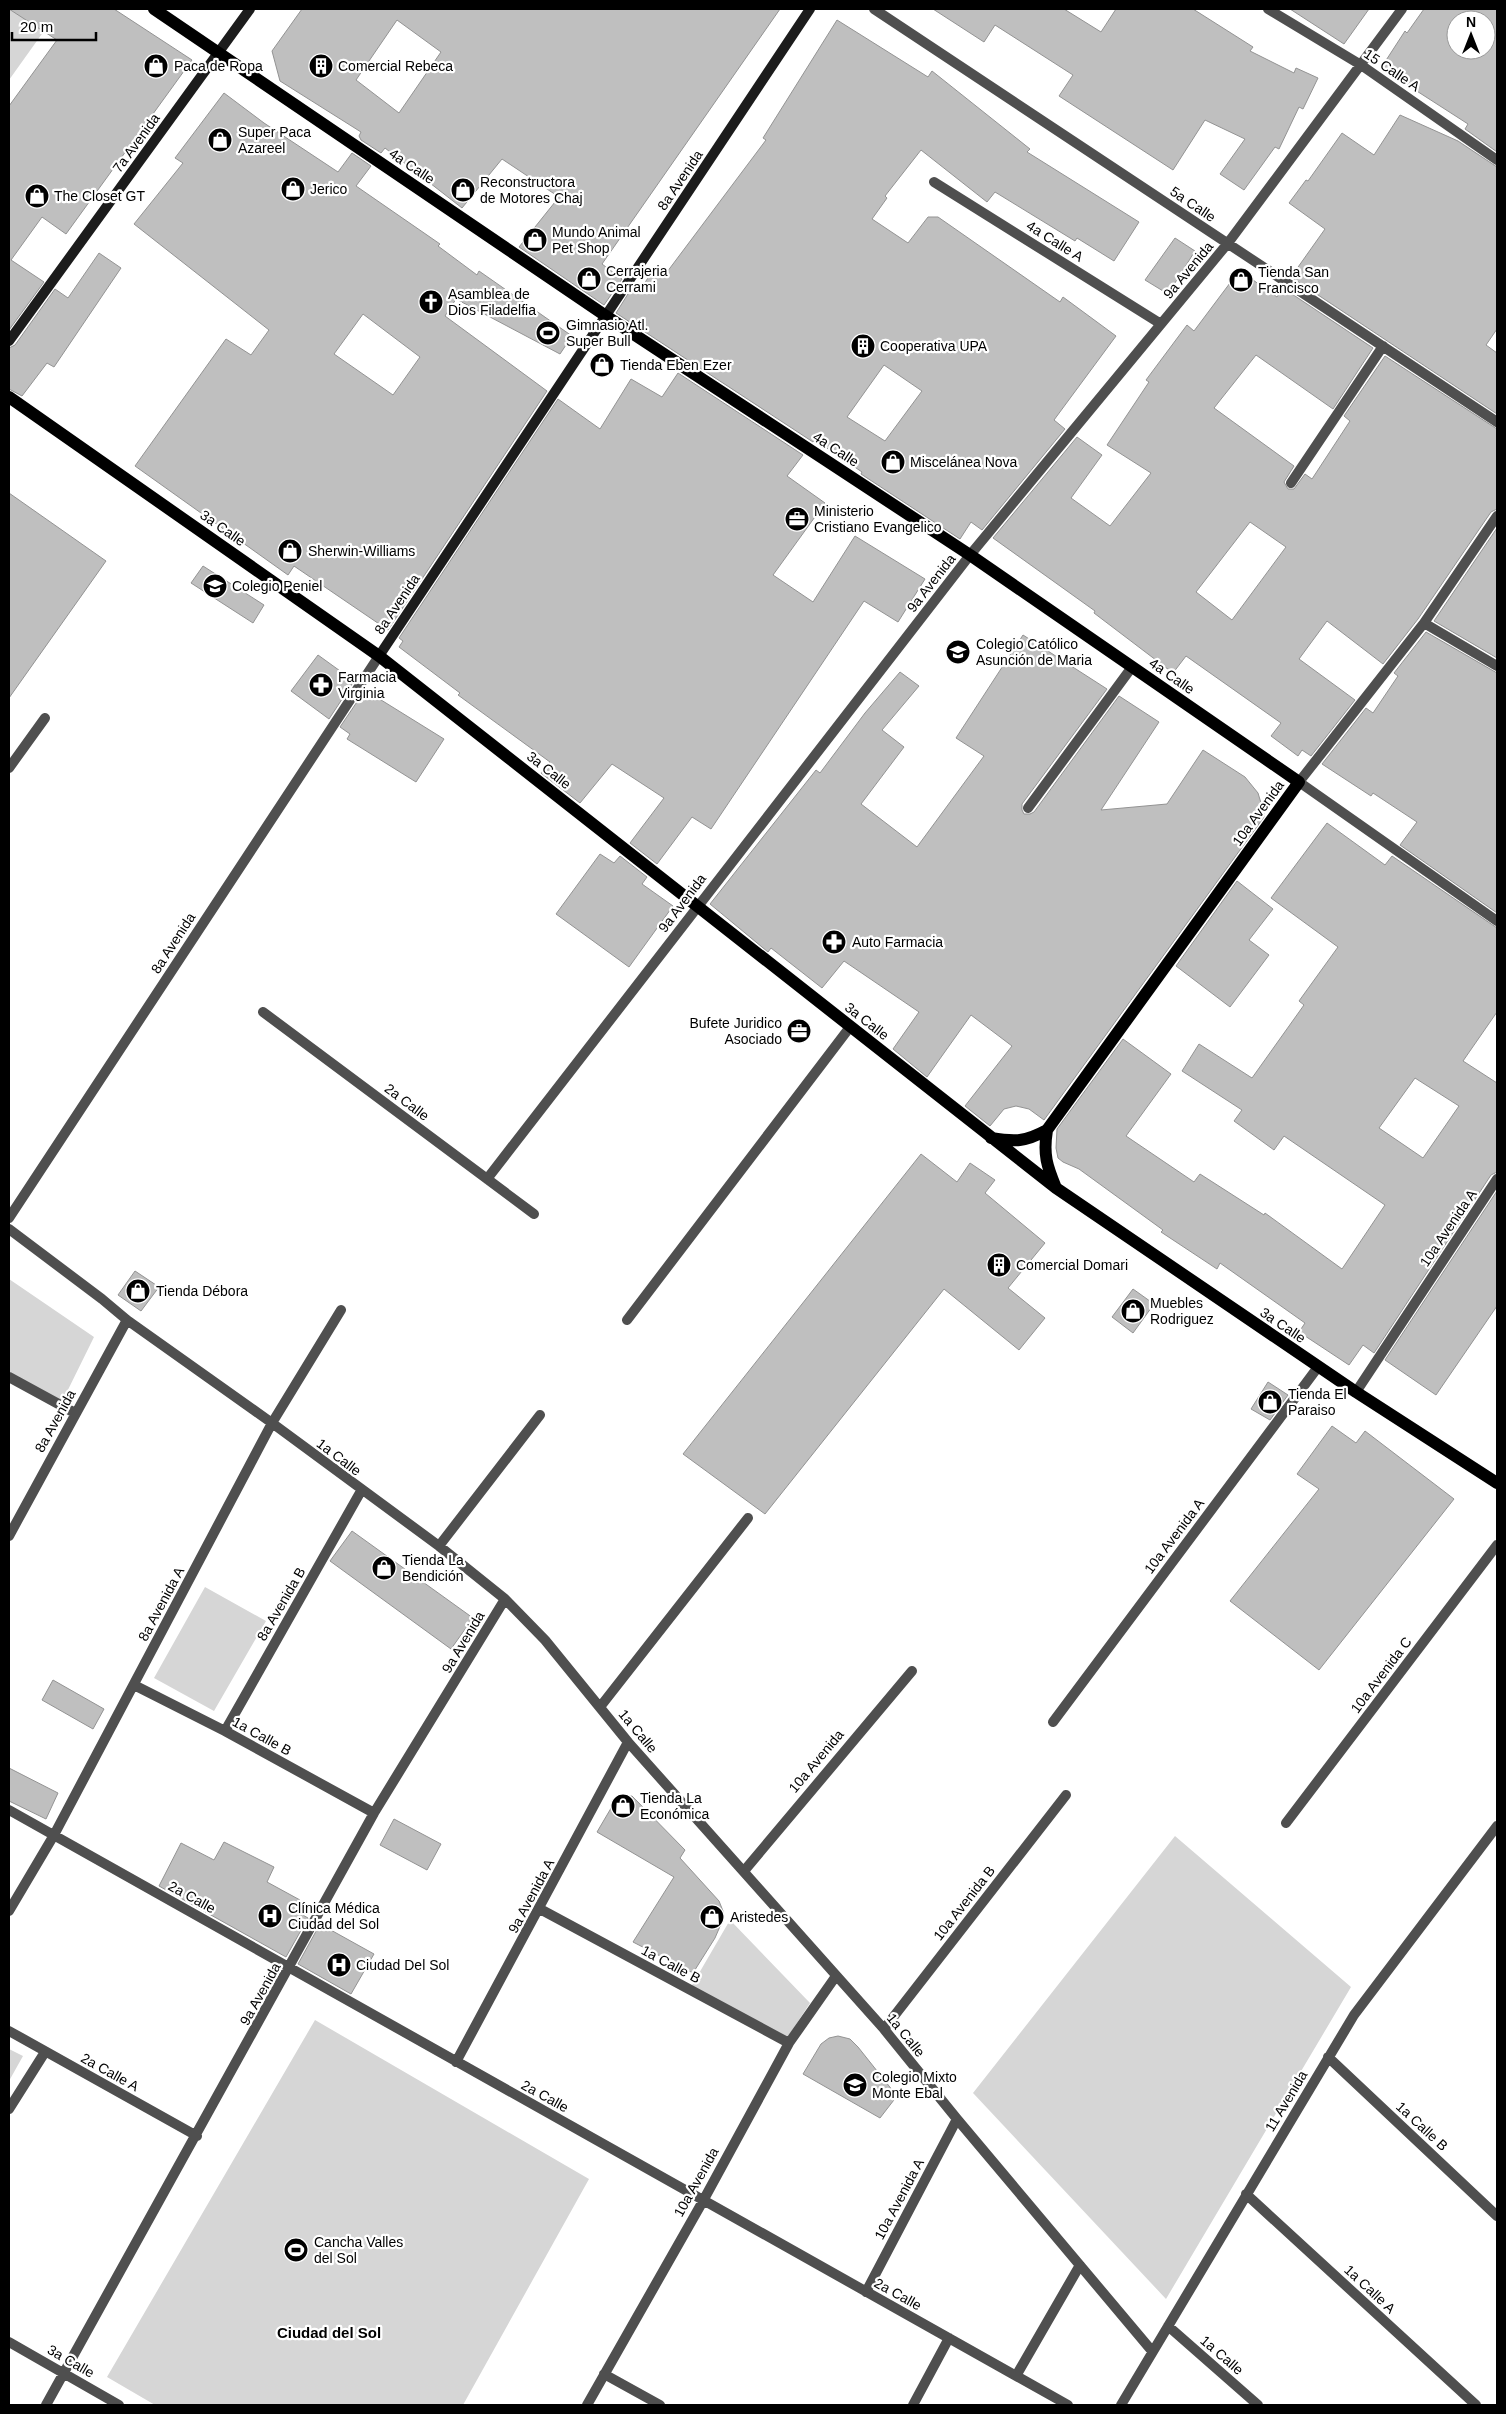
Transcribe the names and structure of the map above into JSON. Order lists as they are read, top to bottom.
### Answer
{
  "streets": {
    "main road": ["4a Calle", "3a Calle", "10a Avenida"],
    "street": [
      "15 Calle A",
      "7a Avenida",
      "8a Avenida",
      "5a Calle",
      "4a Calle A",
      "9a Avenida",
      "2a Calle",
      "10a Avenida A",
      "1a Calle",
      "8a Avenida A",
      "8a Avenida B",
      "10a Avenida C",
      "1a Calle B",
      "9a Avenida A",
      "10a Avenida B",
      "2a Calle A",
      "11 Avenida",
      "1a Calle A"
    ]
  },
  "crossings": [
    ["15 Calle A", "9a Avenida"],
    ["7a Avenida", "4a Calle"],
    ["4a Calle", "8a Avenida"],
    ["4a Calle", "9a Avenida"],
    ["4a Calle", "10a Avenida"],
    ["8a Avenida", "3a Calle"],
    ["8a Avenida", "1a Calle"],
    ["5a Calle", "9a Avenida"],
    ["4a Calle A", "9a Avenida"],
    ["9a Avenida", "3a Calle"],
    ["9a Avenida", "2a Calle"],
    ["9a Avenida", "1a Calle"],
    ["9a Avenida", "1a Calle B"],
    ["9a Avenida", "2a Calle A"],
    ["3a Calle", "10a Avenida A"],
    ["10a Avenida", "2a Calle"],
    ["10a Avenida", "1a Calle"],
    ["10a Avenida", "1a Calle B"],
    ["2a Calle", "10a Avenida A"],
    ["2a Calle", "8a Avenida A"],
    ["2a Calle", "9a Avenida A"],
    ["10a Avenida A", "1a Calle"],
    ["1a Calle", "8a Avenida A"],
    ["1a Calle", "8a Avenida B"],
    ["1a Calle", "9a Avenida A"],
    ["1a Calle", "10a Avenida B"],
    ["1a Calle", "11 Avenida"],
    ["8a Avenida A", "1a Calle B"],
    ["8a Avenida B", "1a Calle B"],
    ["1a Calle B", "9a Avenida A"],
    ["1a Calle B", "11 Avenida"],
    ["11 Avenida", "1a Calle A"]
  ],
  "districts": ["Ciudad del Sol"],
  "places": {
    "shop": [
      "Paca de Ropa",
      "Super Paca Azareel",
      "Jerico",
      "Reconstructora de Motores Chaj",
      "The Closet GT",
      "Mundo Animal Pet Shop",
      "Cerrajeria Cerrami",
      "Tienda San Francisco",
      "Tienda Eben Ezer",
      "Miscelánea Nova",
      "Sherwin-Williams",
      "Tienda Débora",
      "Muebles Rodriguez",
      "Tienda El Paraiso",
      "Tienda La Bendición",
      "Tienda La Económica",
      "Aristedes"
    ],
    "building": ["Comercial Rebeca", "Cooperativa UPA", "Comercial Domari"],
    "church": ["Asamblea de Dios Filadelfia"],
    "sports": ["Gimnasio Atl. Super Bull", "Cancha Valles del Sol"],
    "office": ["Ministerio Cristiano Evangelico", "Bufete Juridico Asociado"],
    "school or university": ["Colegio Peniel", "Colegio Católico Asunción de Maria", "Colegio Mixto Monte Ebal"],
    "pharmacy": ["Farmacia Virginia", "Auto Farmacia"],
    "hospital": ["Clínica Médica Ciudad del Sol", "Ciudad Del Sol"]
  },
  "scale_bar": "20 m",
  "north": "top"
}
